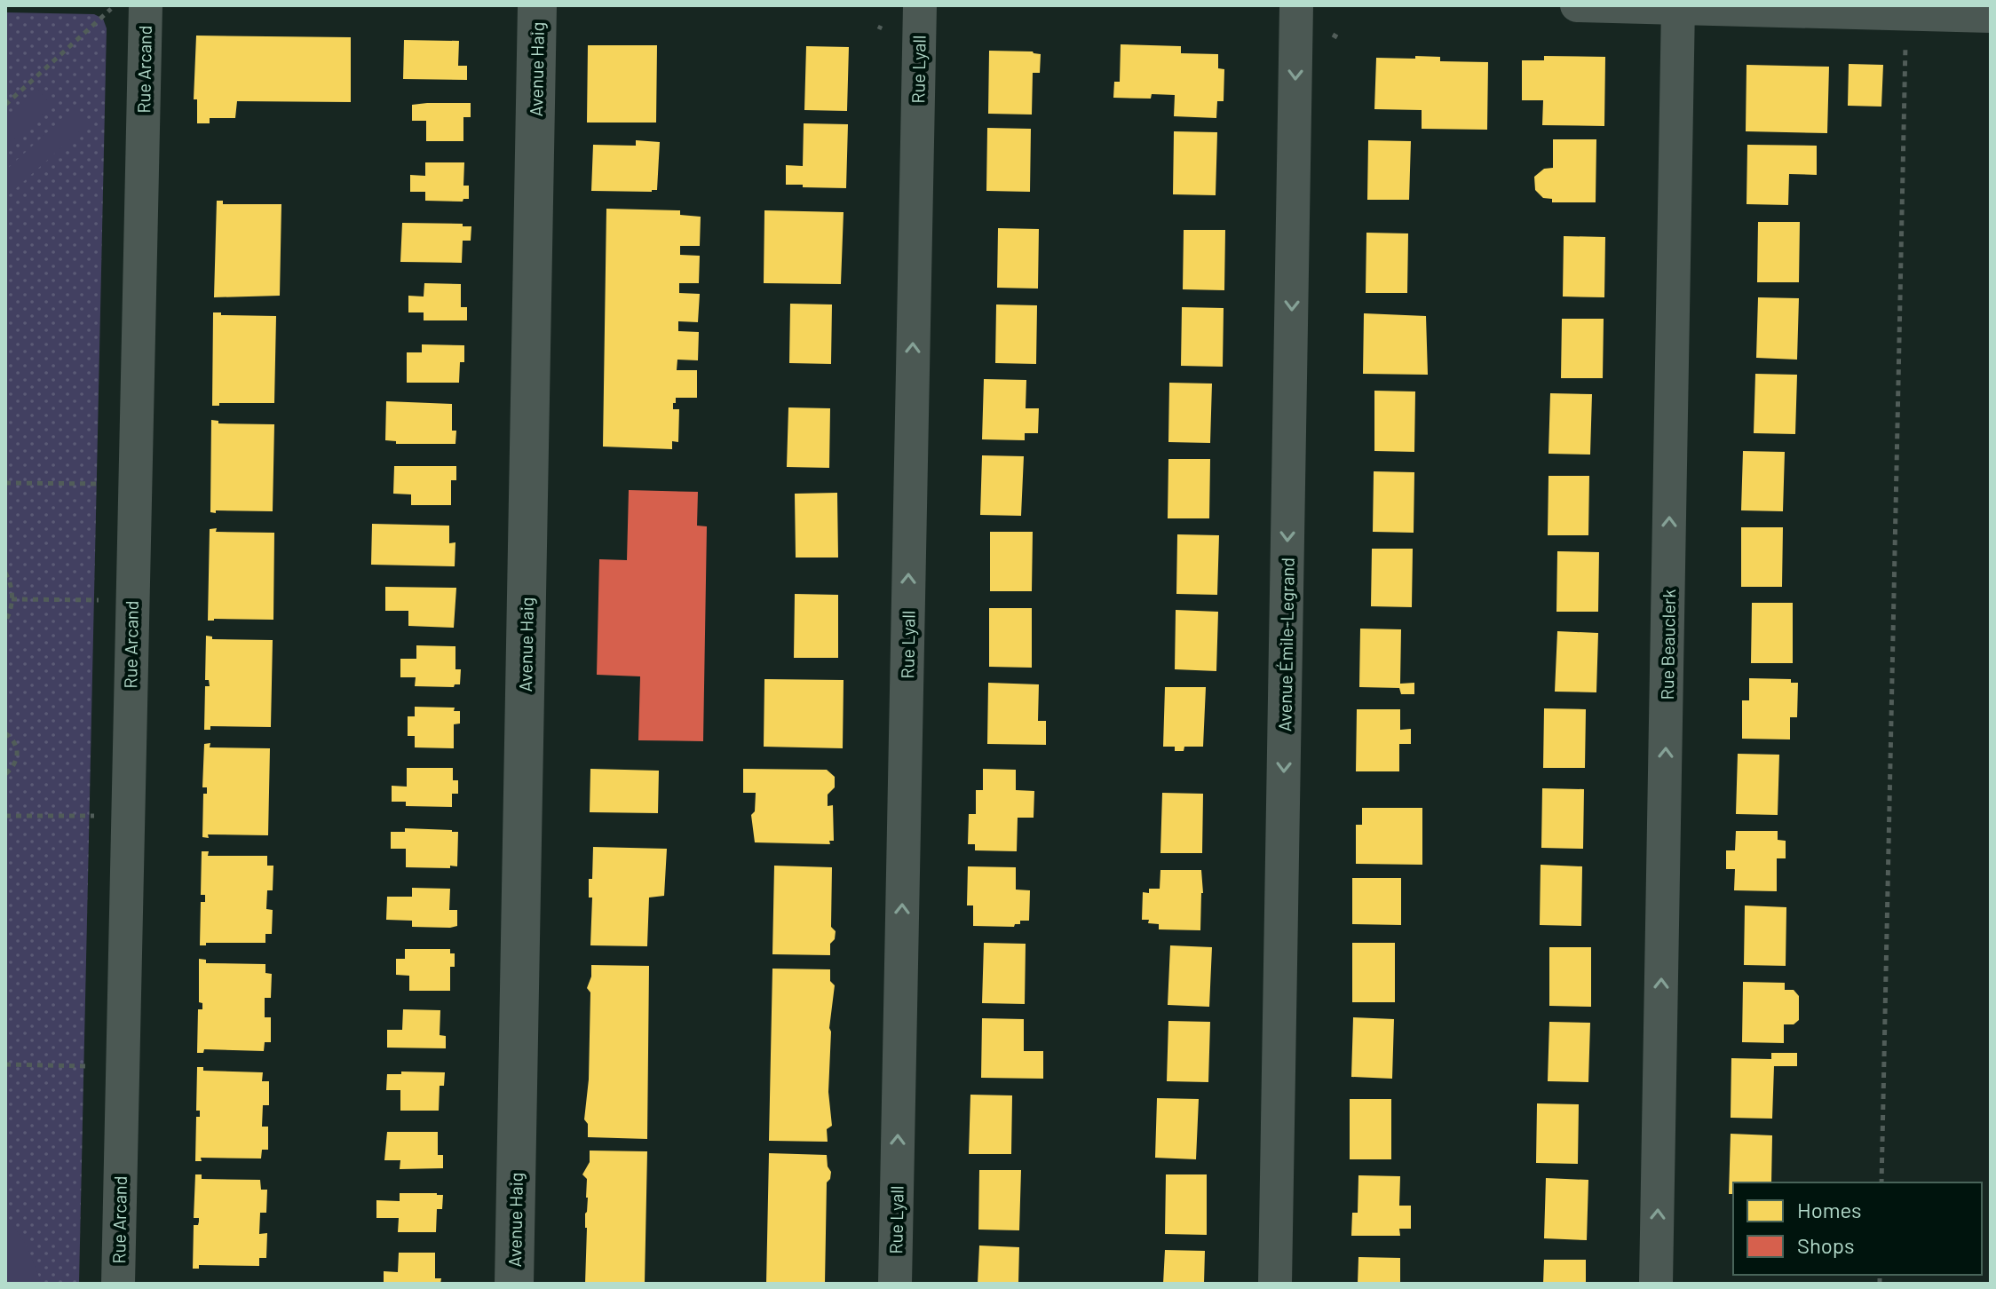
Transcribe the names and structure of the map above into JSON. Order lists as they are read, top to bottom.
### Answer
{
  "streets": {
    "street": [
      "Rue Arcand",
      "Avenue Haig",
      "Rue Lyall",
      "Avenue Émile-Legrand",
      "Rue Beauclerk"
    ]
  },
  "one_way": ["Rue Lyall", "Avenue Émile-Legrand", "Rue Beauclerk"],
  "legend": ["Homes", "Shops"]
}
